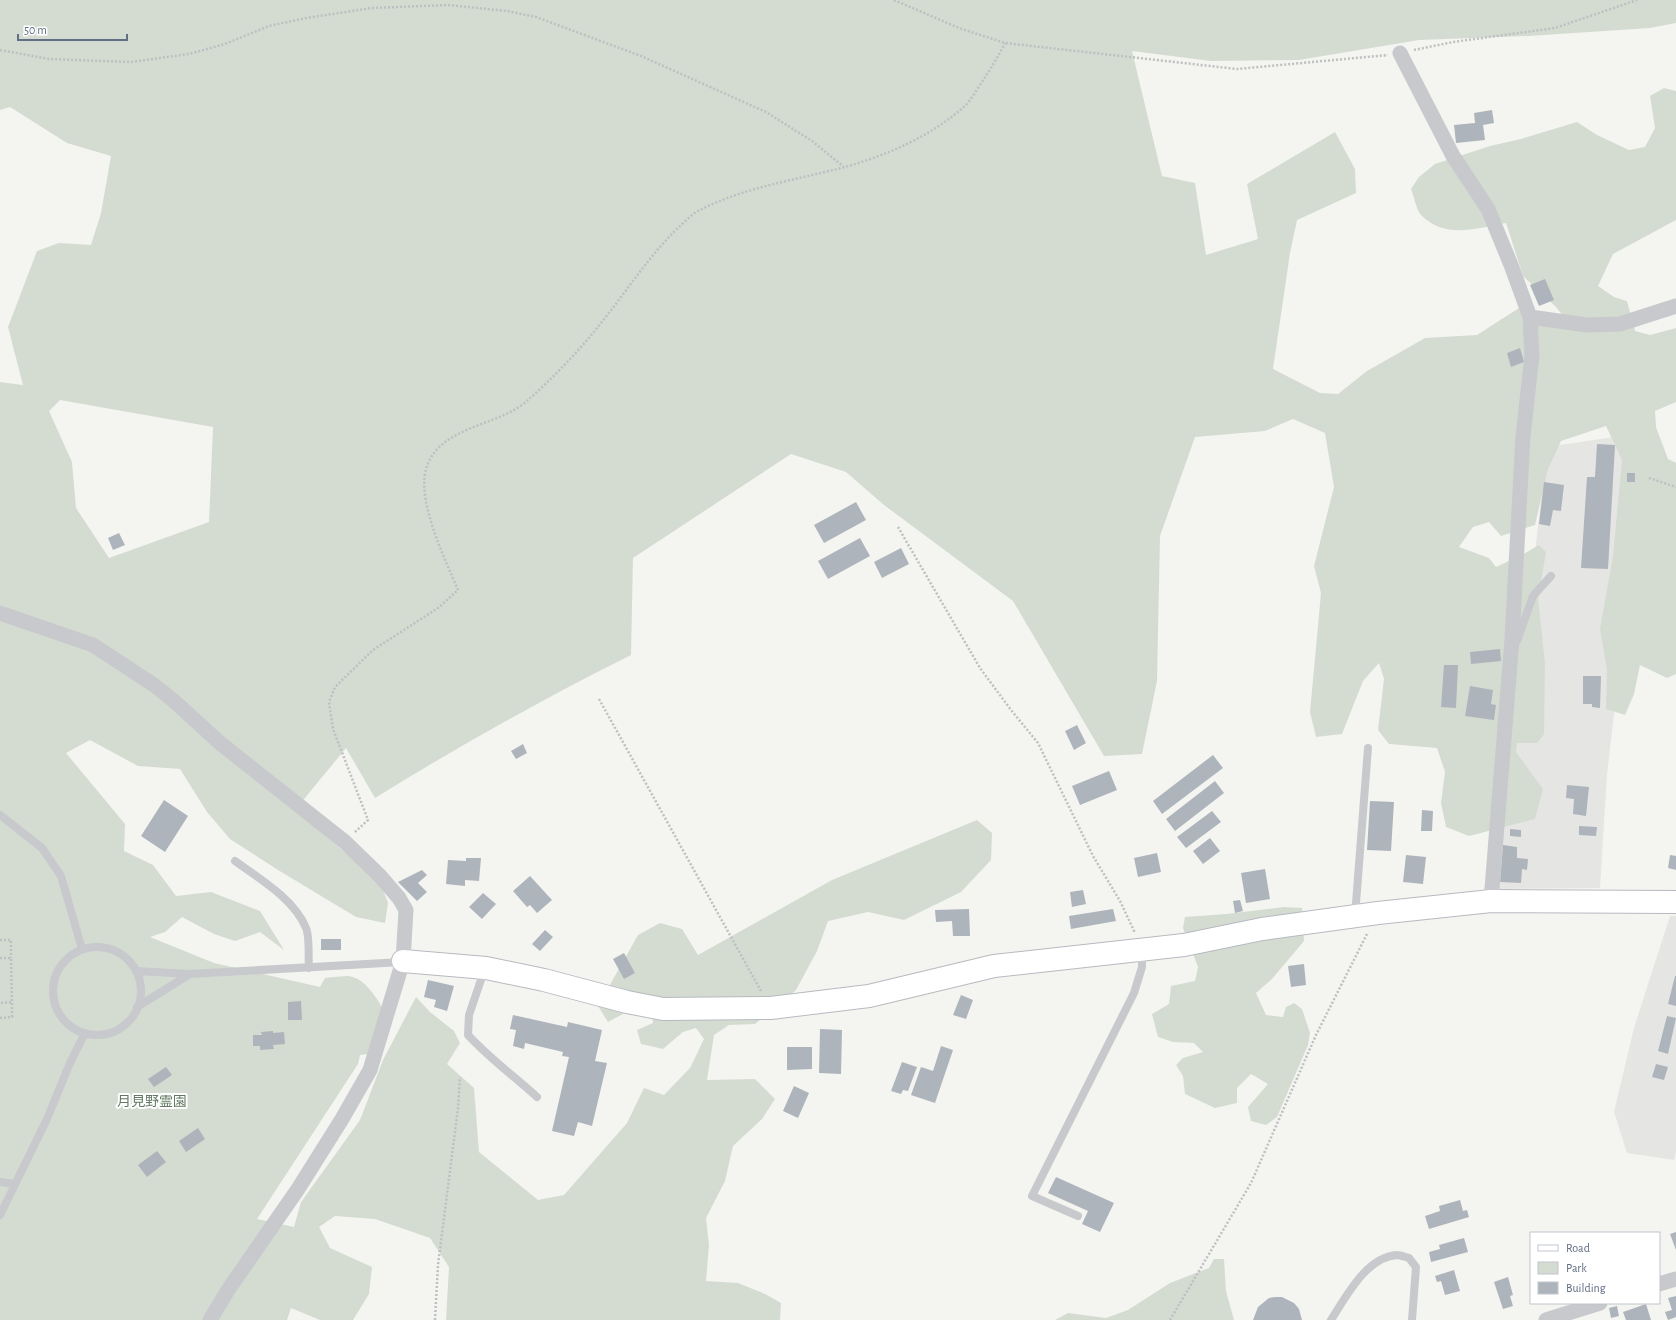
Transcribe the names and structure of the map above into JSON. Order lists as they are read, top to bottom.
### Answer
{
  "parks": ["月見野霊園"],
  "legend": ["Road", "Park", "Building"],
  "scale_bar": "50 m"
}
